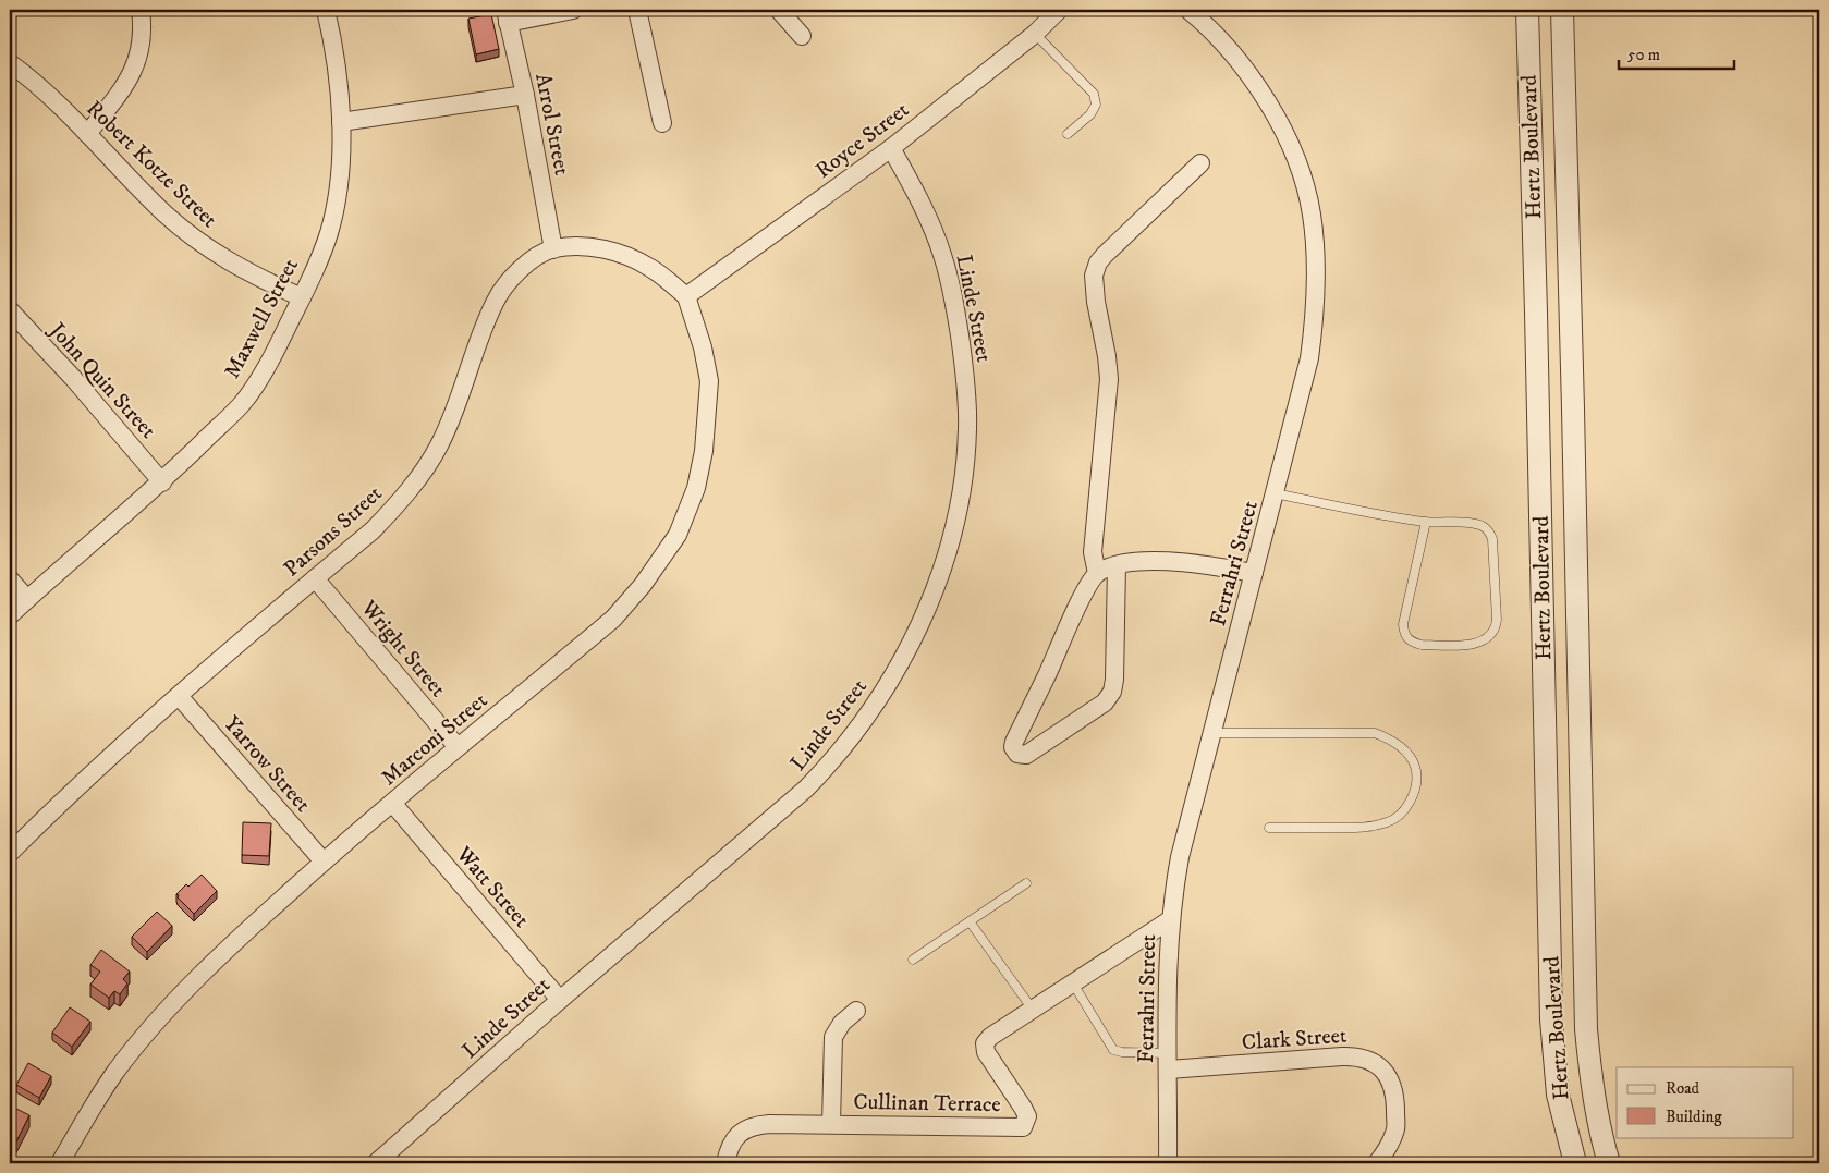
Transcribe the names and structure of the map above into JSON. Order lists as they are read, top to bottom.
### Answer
{
  "streets": {
    "street": [
      "Arrol Street",
      "Royce Street",
      "Hertz Boulevard",
      "Robert Kotze Street",
      "Linde Street",
      "Maxwell Street",
      "John Quin Street",
      "Parsons Street",
      "Ferrahri Street",
      "Wright Street",
      "Marconi Street",
      "Yarrow Street",
      "Watt Street",
      "Clark Street",
      "Cullinan Terrace"
    ]
  },
  "crossings": [
    ["Arrol Street", "Parsons Street"],
    ["Royce Street", "Linde Street"],
    ["Royce Street", "Parsons Street"],
    ["Royce Street", "Marconi Street"],
    ["Robert Kotze Street", "Maxwell Street"],
    ["Linde Street", "Watt Street"],
    ["Maxwell Street", "John Quin Street"],
    ["Parsons Street", "Wright Street"],
    ["Parsons Street", "Marconi Street"],
    ["Parsons Street", "Yarrow Street"],
    ["Ferrahri Street", "Clark Street"],
    ["Wright Street", "Marconi Street"],
    ["Marconi Street", "Yarrow Street"],
    ["Marconi Street", "Watt Street"]
  ],
  "legend": ["Road", "Building"],
  "scale_bar": "50 m"
}
